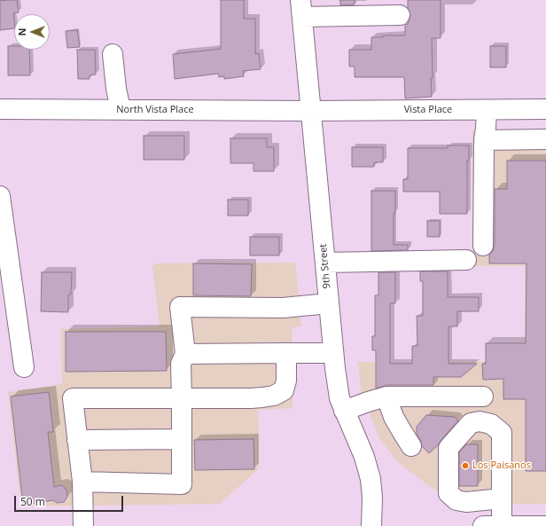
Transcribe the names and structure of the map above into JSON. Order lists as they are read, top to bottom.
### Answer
{
  "streets": {
    "street": ["North Vista Place", "Vista Place", "9th Street"]
  },
  "crossings": [
    ["North Vista Place", "Vista Place"],
    ["North Vista Place", "9th Street"],
    ["Vista Place", "9th Street"]
  ],
  "places": ["Los Paisanos"],
  "scale_bar": "50 m",
  "north": "left"
}
